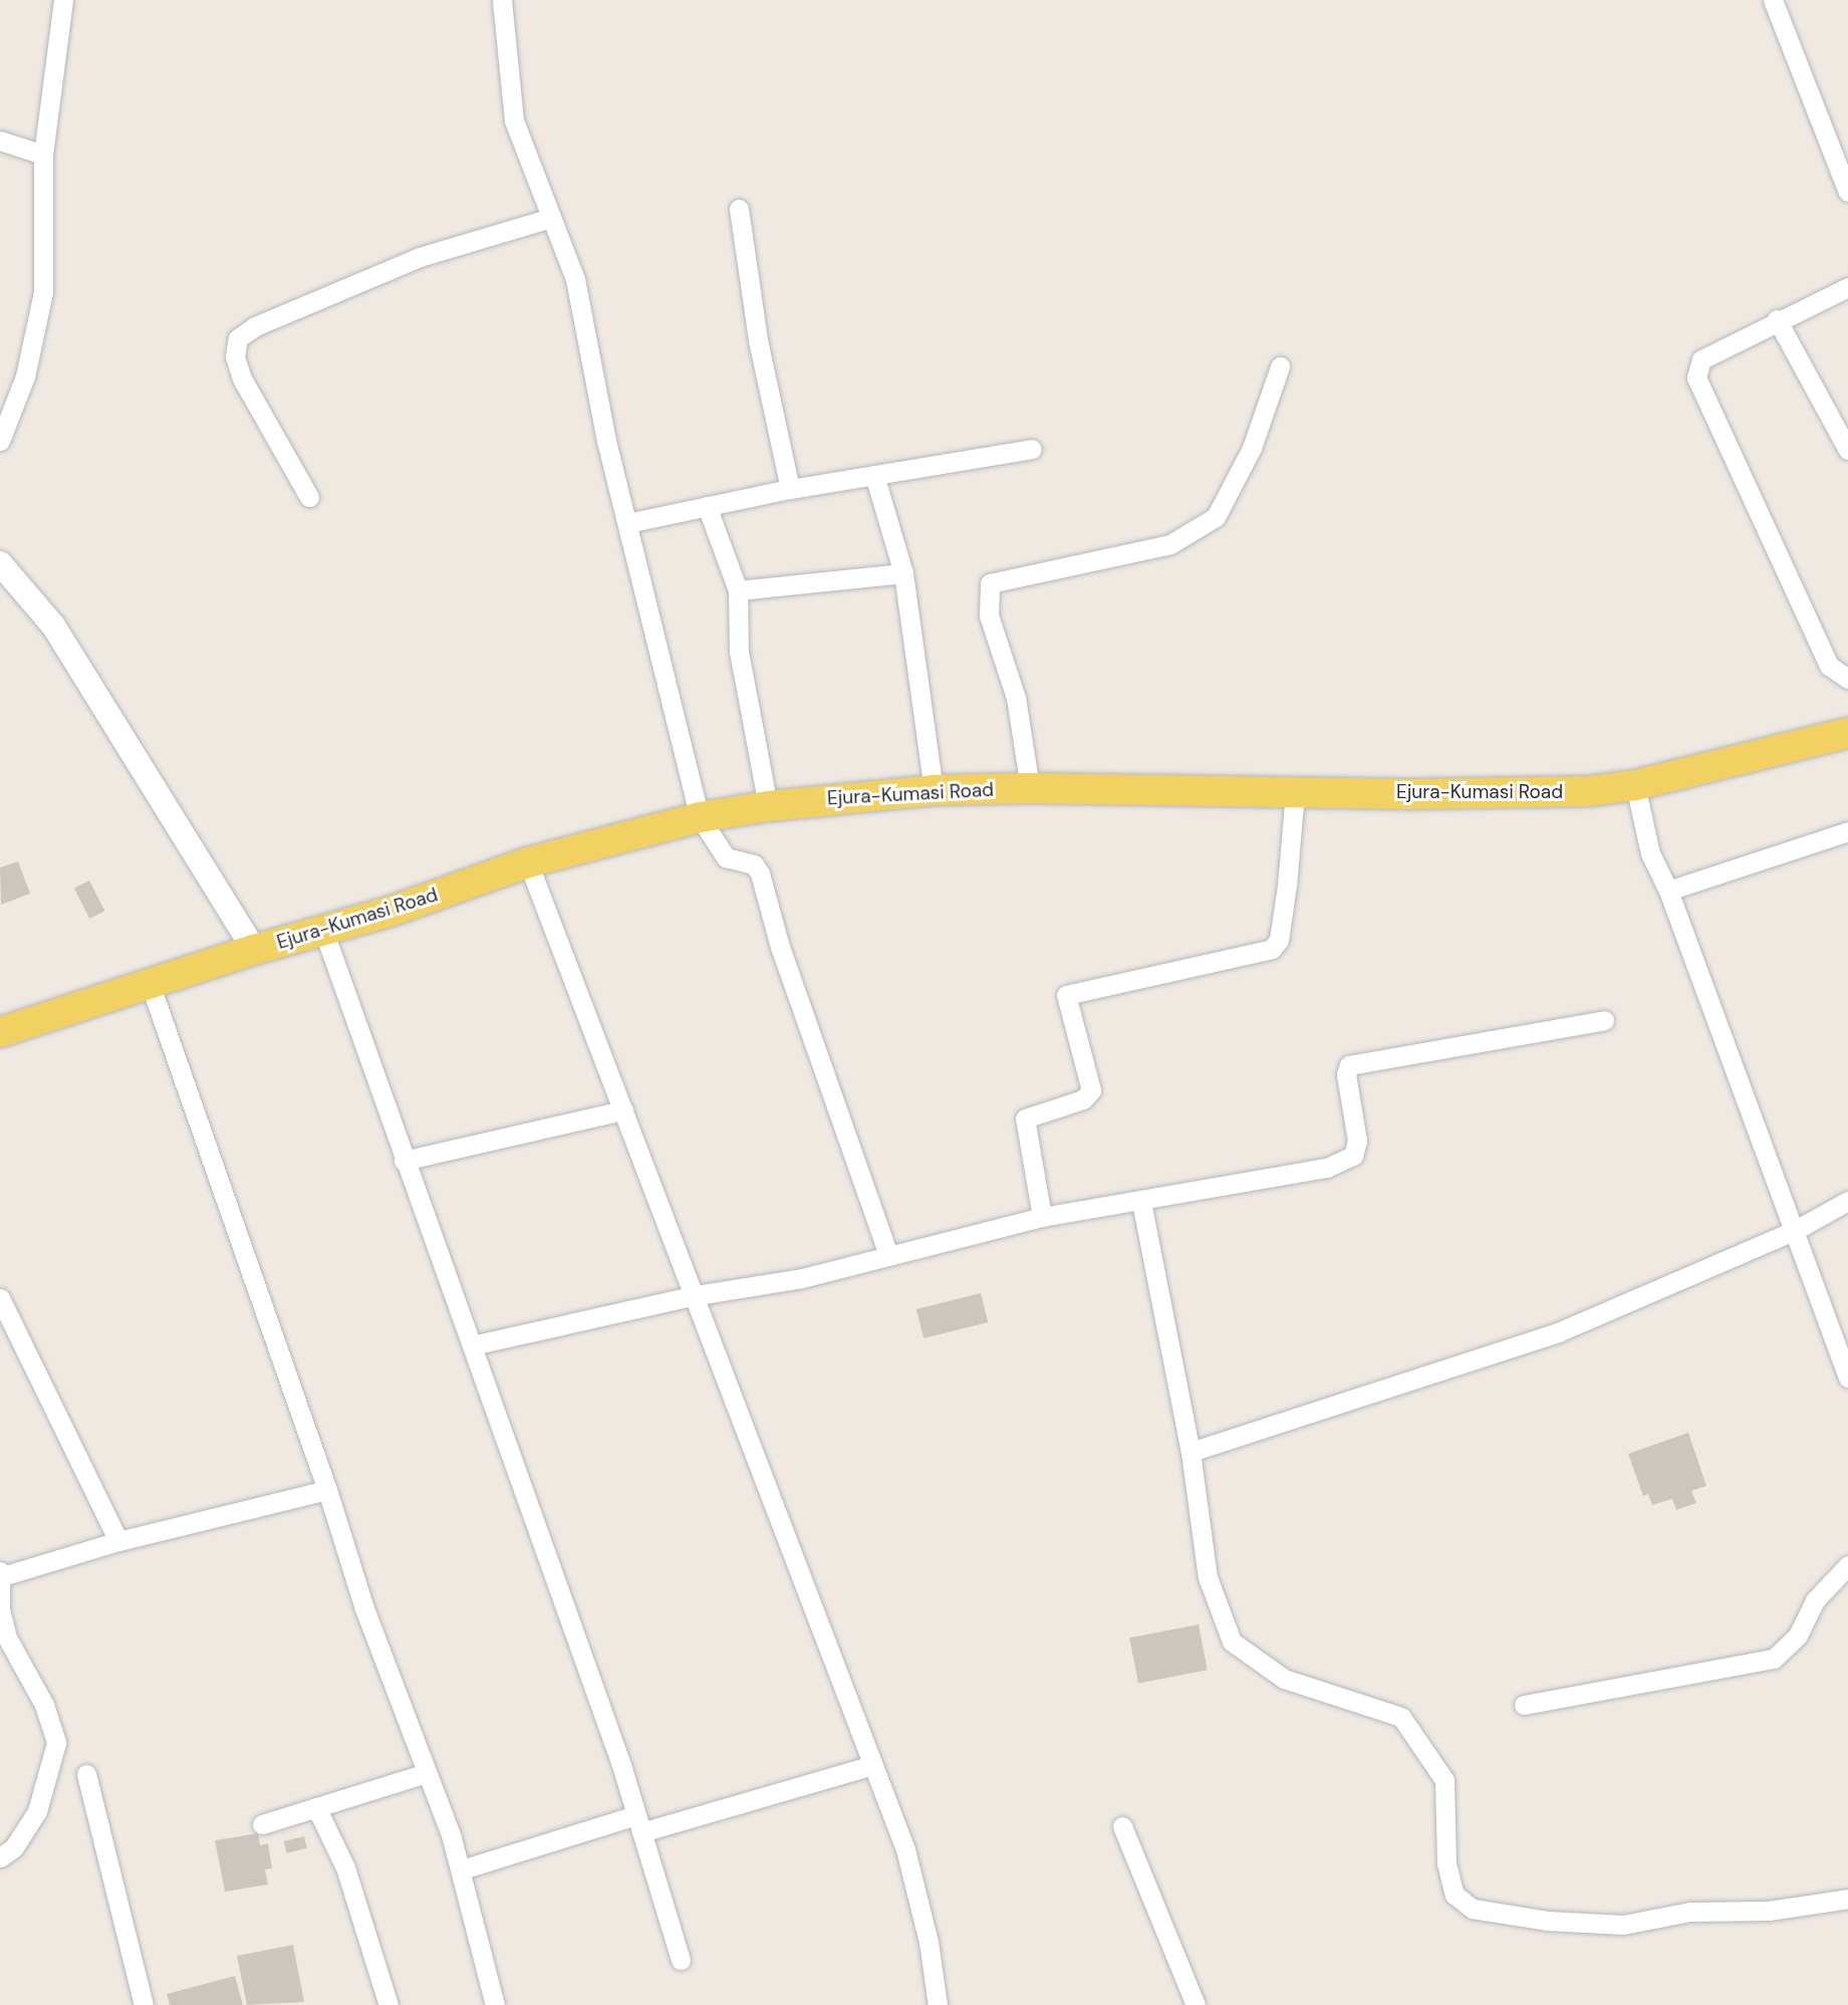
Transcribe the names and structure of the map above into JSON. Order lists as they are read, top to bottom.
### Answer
{
  "streets": {
    "main road": ["Ejura-Kumasi Road"]
  }
}
